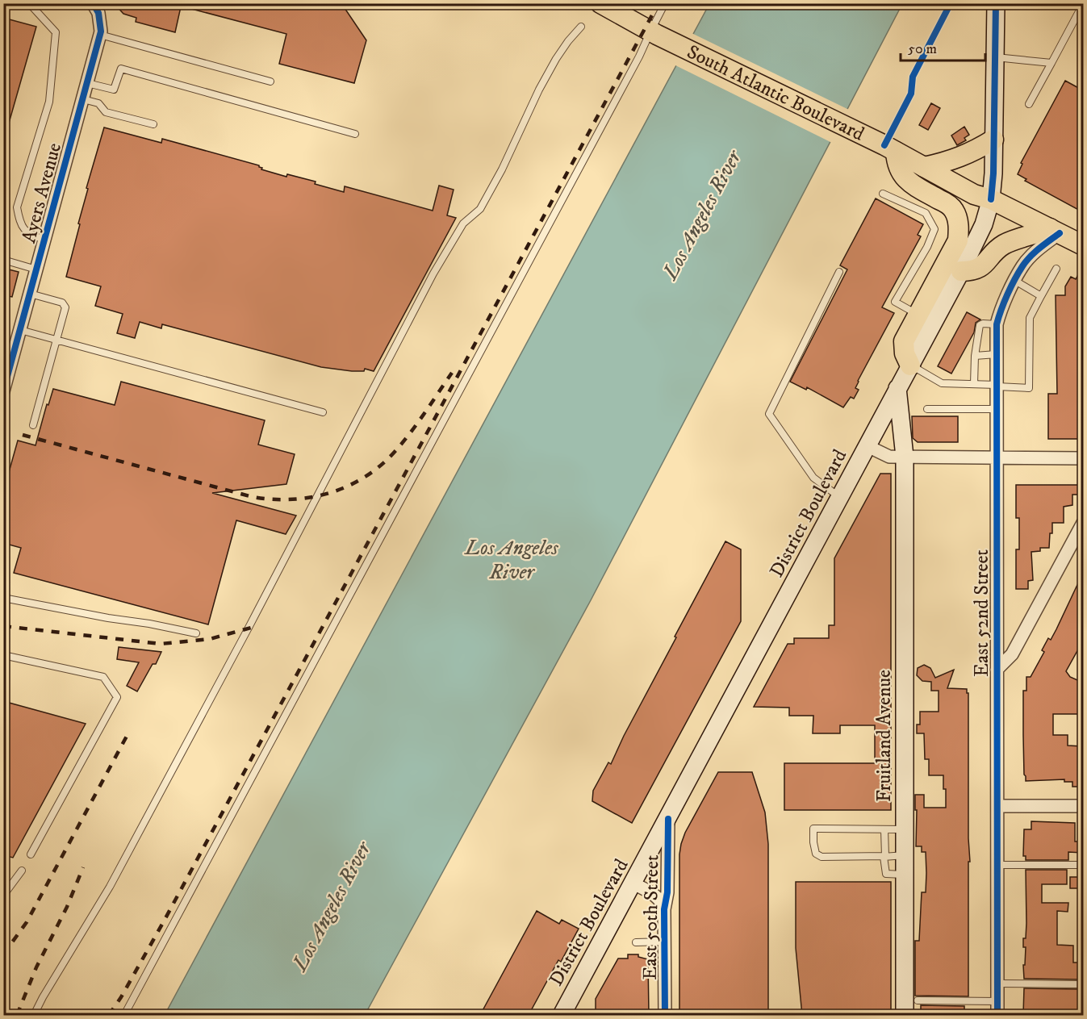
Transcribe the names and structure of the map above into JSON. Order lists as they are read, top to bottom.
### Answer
{
  "streets": {
    "main road": ["South Atlantic Boulevard", "District Boulevard", "Fruitland Avenue"],
    "street": ["Ayers Avenue", "East 52nd Street", "East 50th Street"]
  },
  "crossings": [
    ["South Atlantic Boulevard", "East 52nd Street"],
    ["District Boulevard", "Fruitland Avenue"],
    ["District Boulevard", "East 50th Street"]
  ],
  "water": ["Los Angeles River"],
  "scale_bar": "50 m"
}
